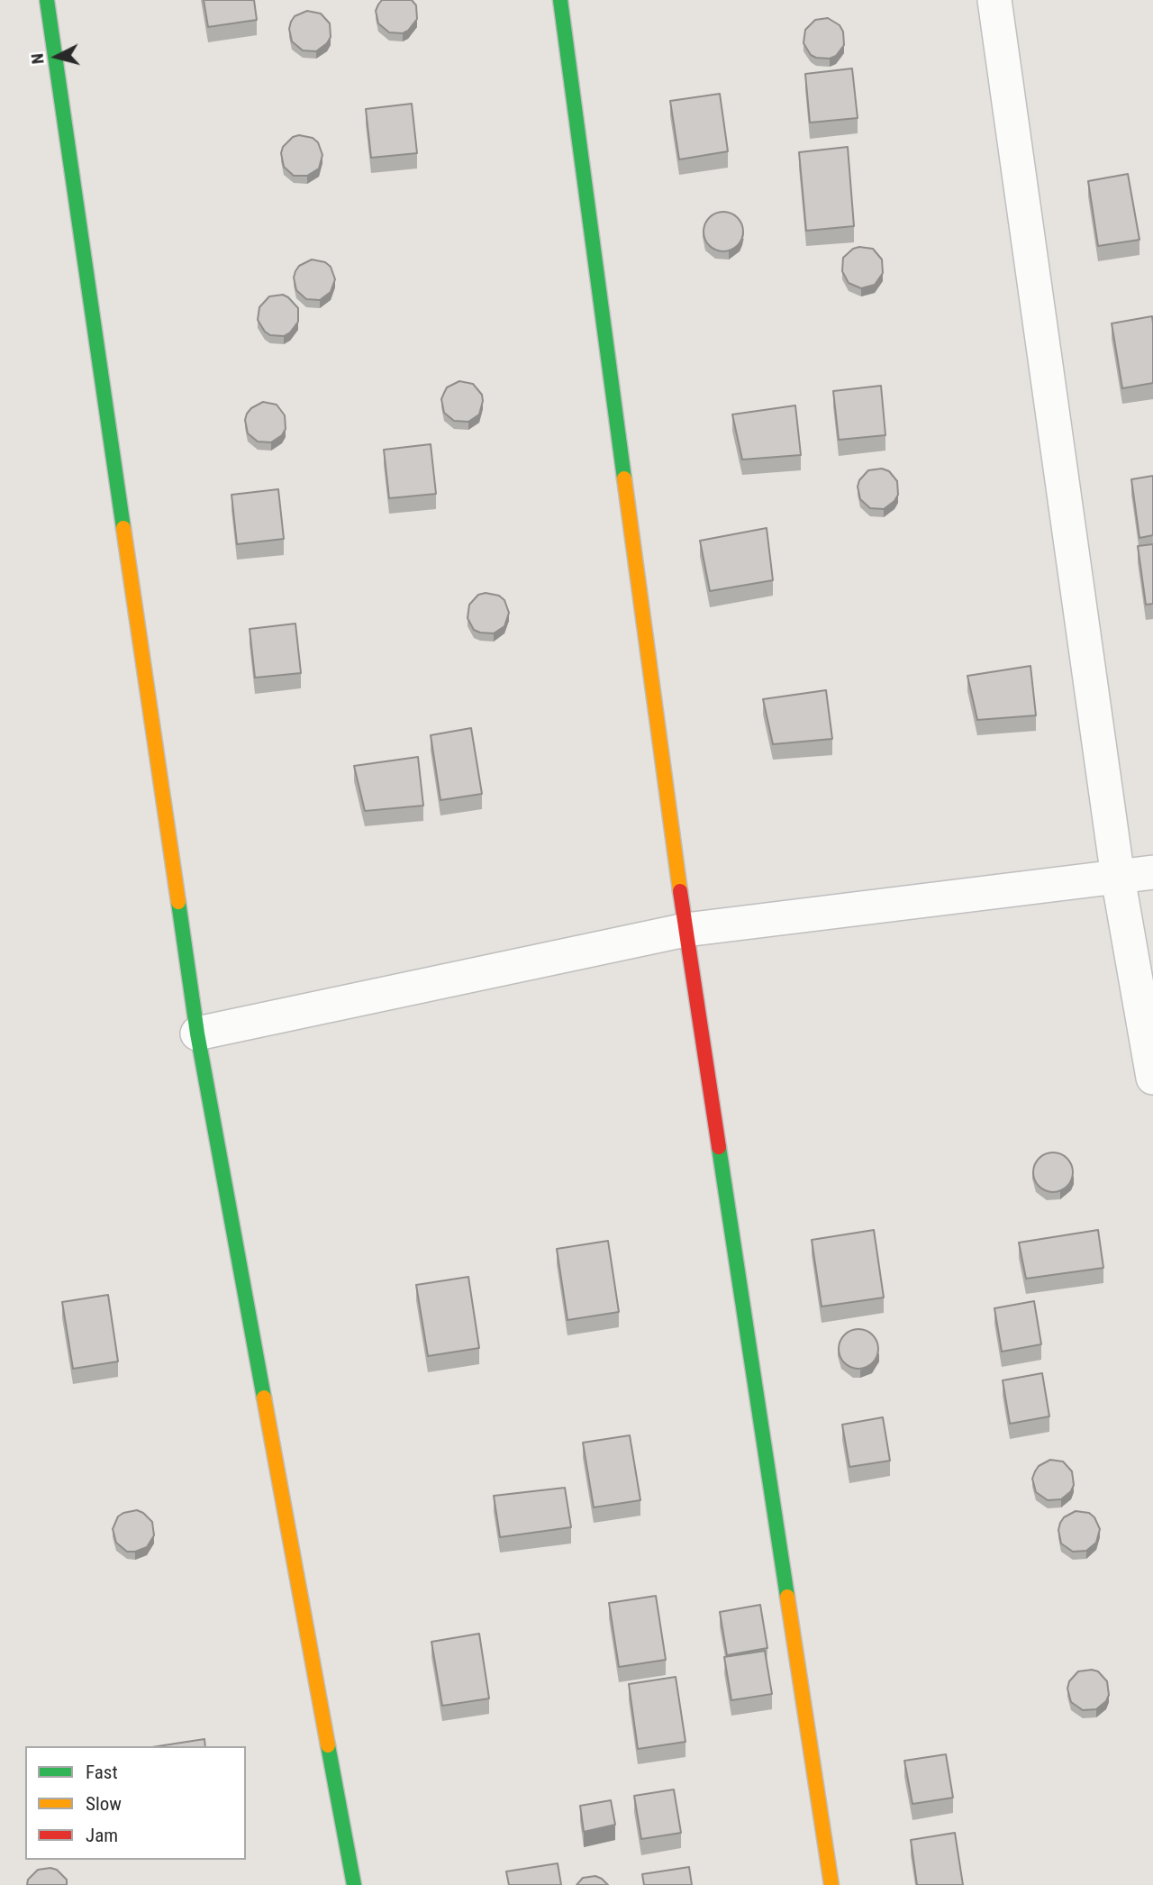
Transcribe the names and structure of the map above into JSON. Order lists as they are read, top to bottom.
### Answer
{
  "legend": ["Fast", "Slow", "Jam"],
  "north": "left"
}
